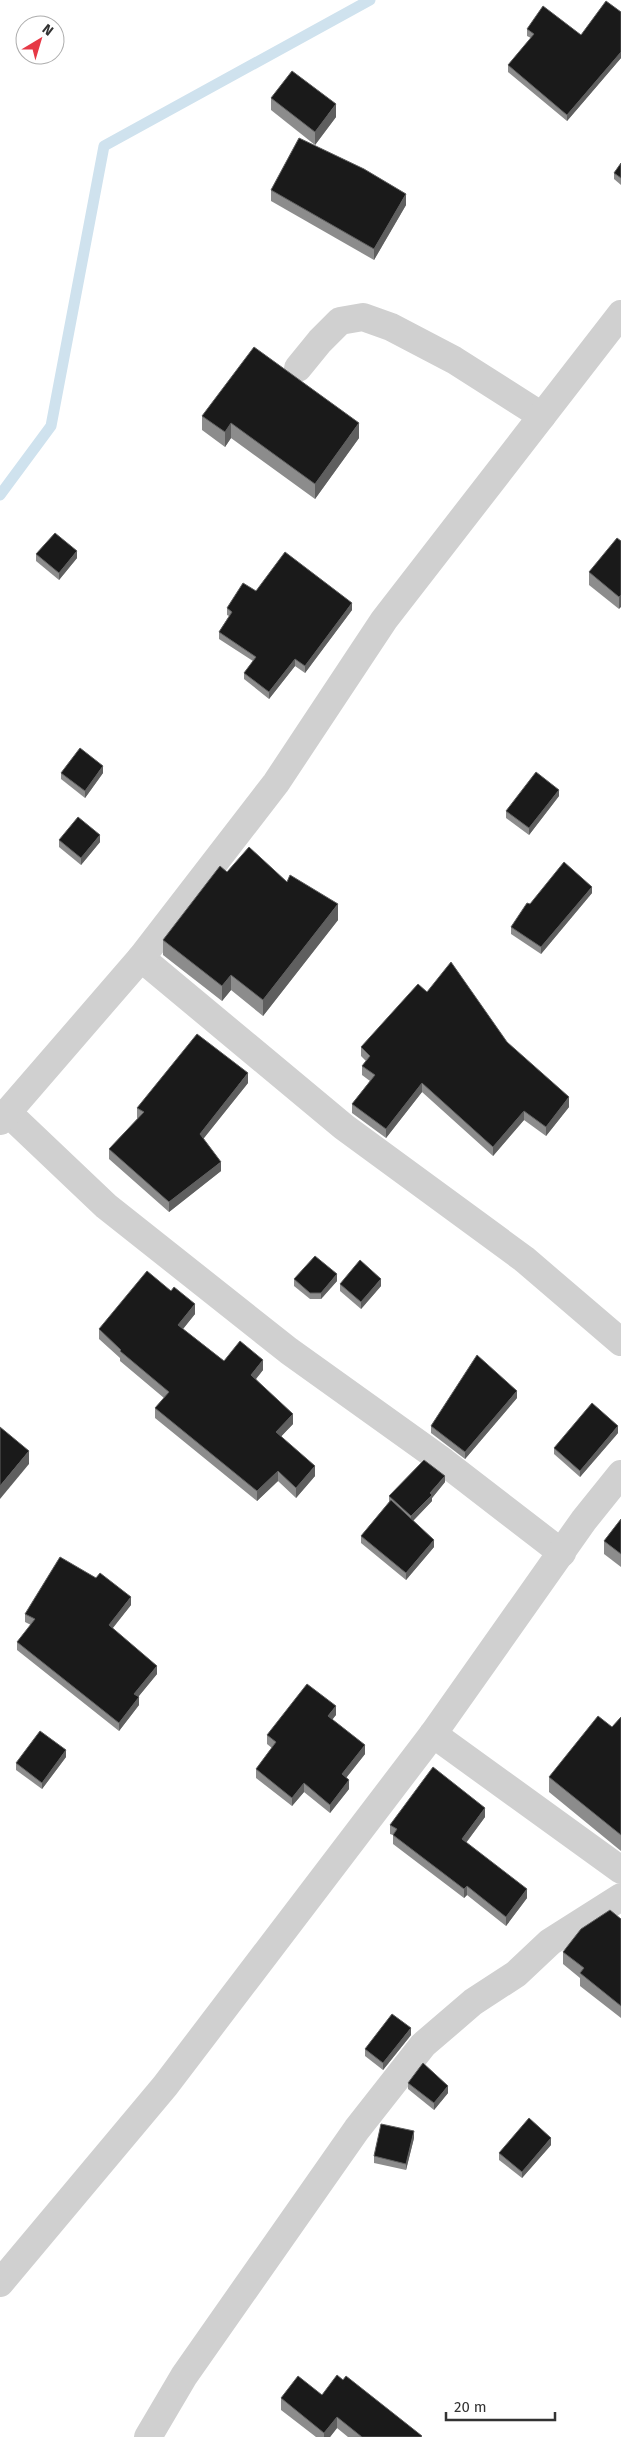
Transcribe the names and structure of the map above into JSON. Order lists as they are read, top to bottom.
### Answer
{
  "scale_bar": "20 m",
  "north": "top right"
}
